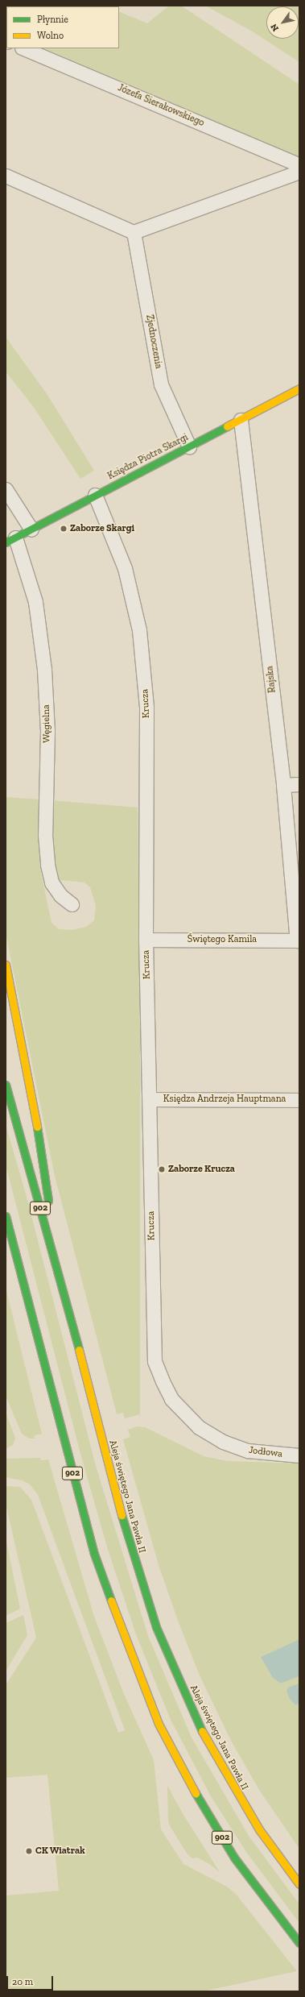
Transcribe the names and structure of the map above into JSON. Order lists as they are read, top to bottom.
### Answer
{
  "streets": {
    "main road": ["Księdza Piotra Skargi", "902", "Aleja świętego Jana Pawła II"],
    "street": [
      "Józefa Sierakowskiego",
      "Zjednoczenia",
      "Rajska",
      "Krucza",
      "Węgielna",
      "Świętego Kamila",
      "Księdza Andrzeja Hauptmana",
      "Jodłowa"
    ]
  },
  "crossings": [
    ["Zjednoczenia", "Księdza Piotra Skargi"],
    ["Księdza Piotra Skargi", "Rajska"],
    ["Księdza Piotra Skargi", "Krucza"],
    ["Księdza Piotra Skargi", "Węgielna"],
    ["Rajska", "Świętego Kamila"],
    ["Krucza", "Świętego Kamila"],
    ["Krucza", "Księdza Andrzeja Hauptmana"],
    ["Krucza", "Jodłowa"]
  ],
  "places": ["Zaborze Skargi", "Zaborze Krucza", "CK Wiatrak"],
  "legend": ["Płynnie", "Wolno"],
  "scale_bar": "20 m",
  "north": "bottom left"
}
